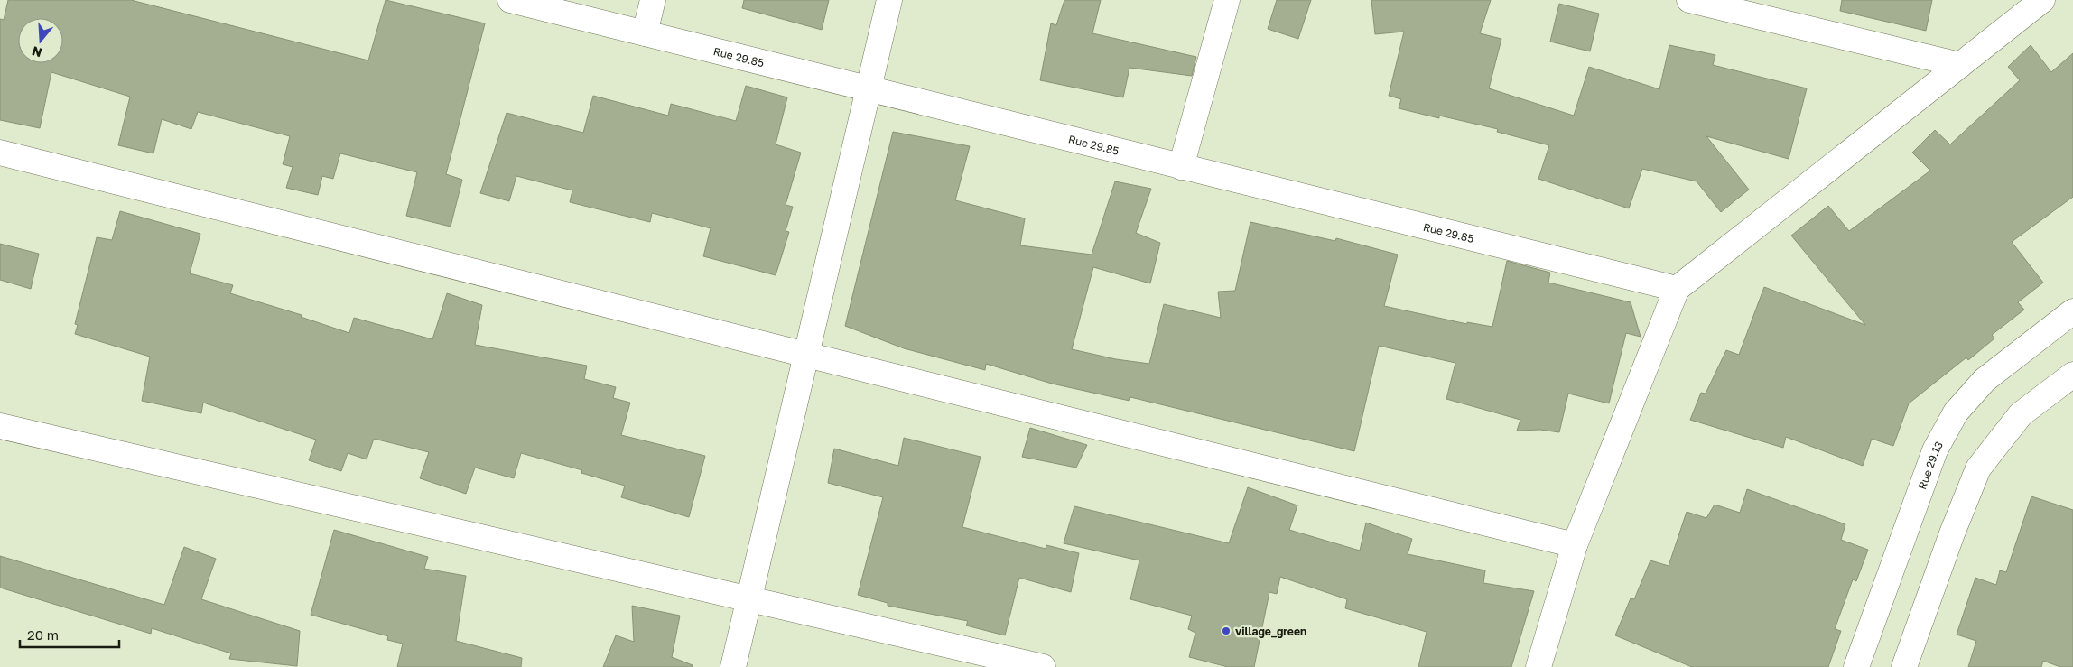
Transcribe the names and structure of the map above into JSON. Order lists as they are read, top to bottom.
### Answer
{
  "streets": {
    "street": ["Rue 29.85", "Rue 29.13"]
  },
  "places": ["village_green"],
  "scale_bar": "20 m",
  "north": "bottom"
}
